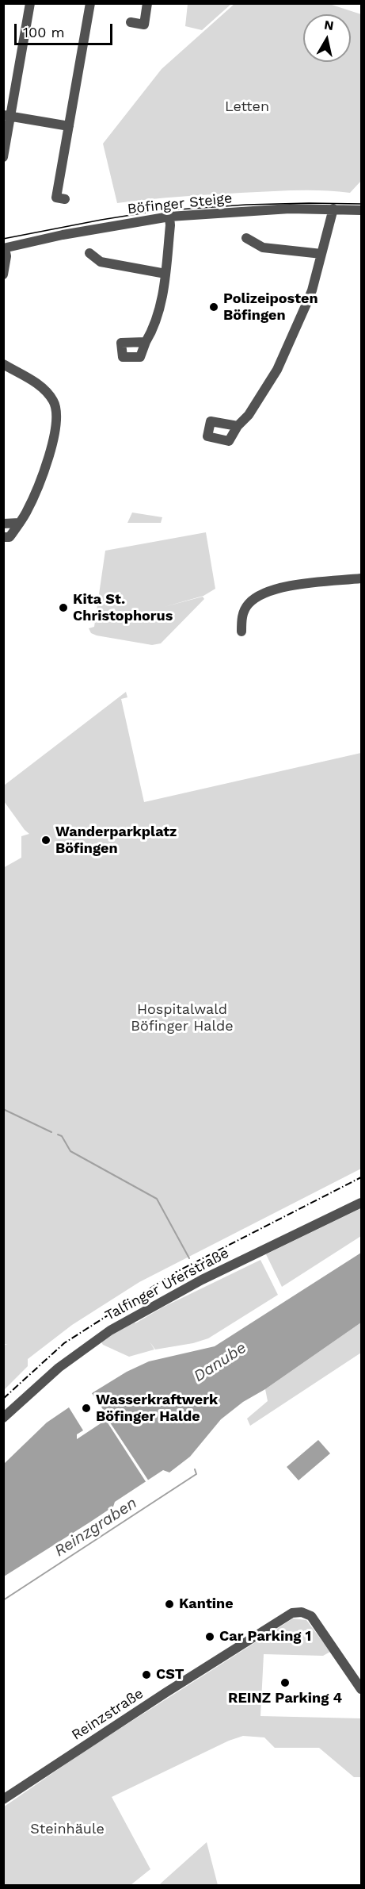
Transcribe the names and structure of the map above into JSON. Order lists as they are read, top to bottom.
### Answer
{
  "streets": {
    "street": ["Böfinger Steige", "Talfinger Uferstraße", "Reinzstraße"]
  },
  "water": ["Danube", "Reinzgraben"],
  "parks": ["Letten", "Hospitalwald Böfinger Halde", "Steinhäule"],
  "places": [
    "Polizeiposten Böfingen",
    "Kita St. Christophorus",
    "Wanderparkplatz Böfingen",
    "Wasserkraftwerk Böfinger Halde",
    "Kantine",
    "Car Parking 1",
    "CST",
    "REINZ Parking 4"
  ],
  "scale_bar": "100 m",
  "north": "top"
}
